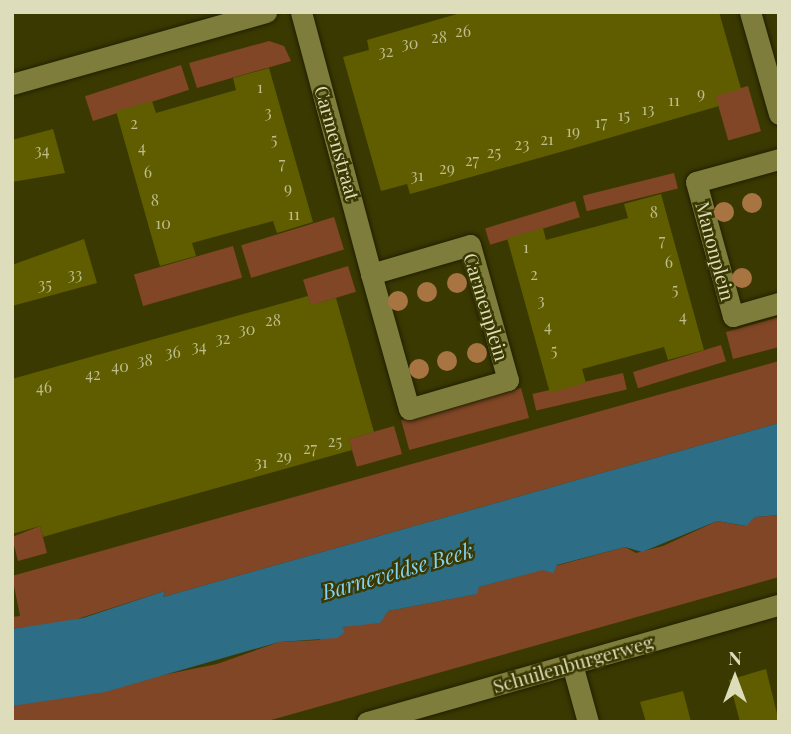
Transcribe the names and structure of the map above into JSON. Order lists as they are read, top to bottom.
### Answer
{
  "streets": {
    "street": [
      "Carmenstraat",
      "Manonplein",
      "Carmenplein",
      "Schuilenburgerweg"
    ]
  },
  "crossings": [
    ["Carmenstraat", "Carmenplein"]
  ],
  "water": ["Barneveldse Beek"],
  "house_numbers": [
    "26",
    "28",
    "30",
    "32",
    "1",
    "9",
    "11",
    "13",
    "3",
    "15",
    "17",
    "2",
    "19",
    "5",
    "21",
    "23",
    "4",
    "34",
    "25",
    "27",
    "7",
    "29",
    "6",
    "31",
    "9",
    "8",
    "8",
    "11",
    "10",
    "7",
    "1",
    "6",
    "33",
    "2",
    "35",
    "5",
    "3",
    "4",
    "28",
    "4",
    "30",
    "32",
    "34",
    "5",
    "36",
    "38",
    "40",
    "42",
    "46",
    "25",
    "27",
    "29",
    "31"
  ],
  "north": "top"
}
